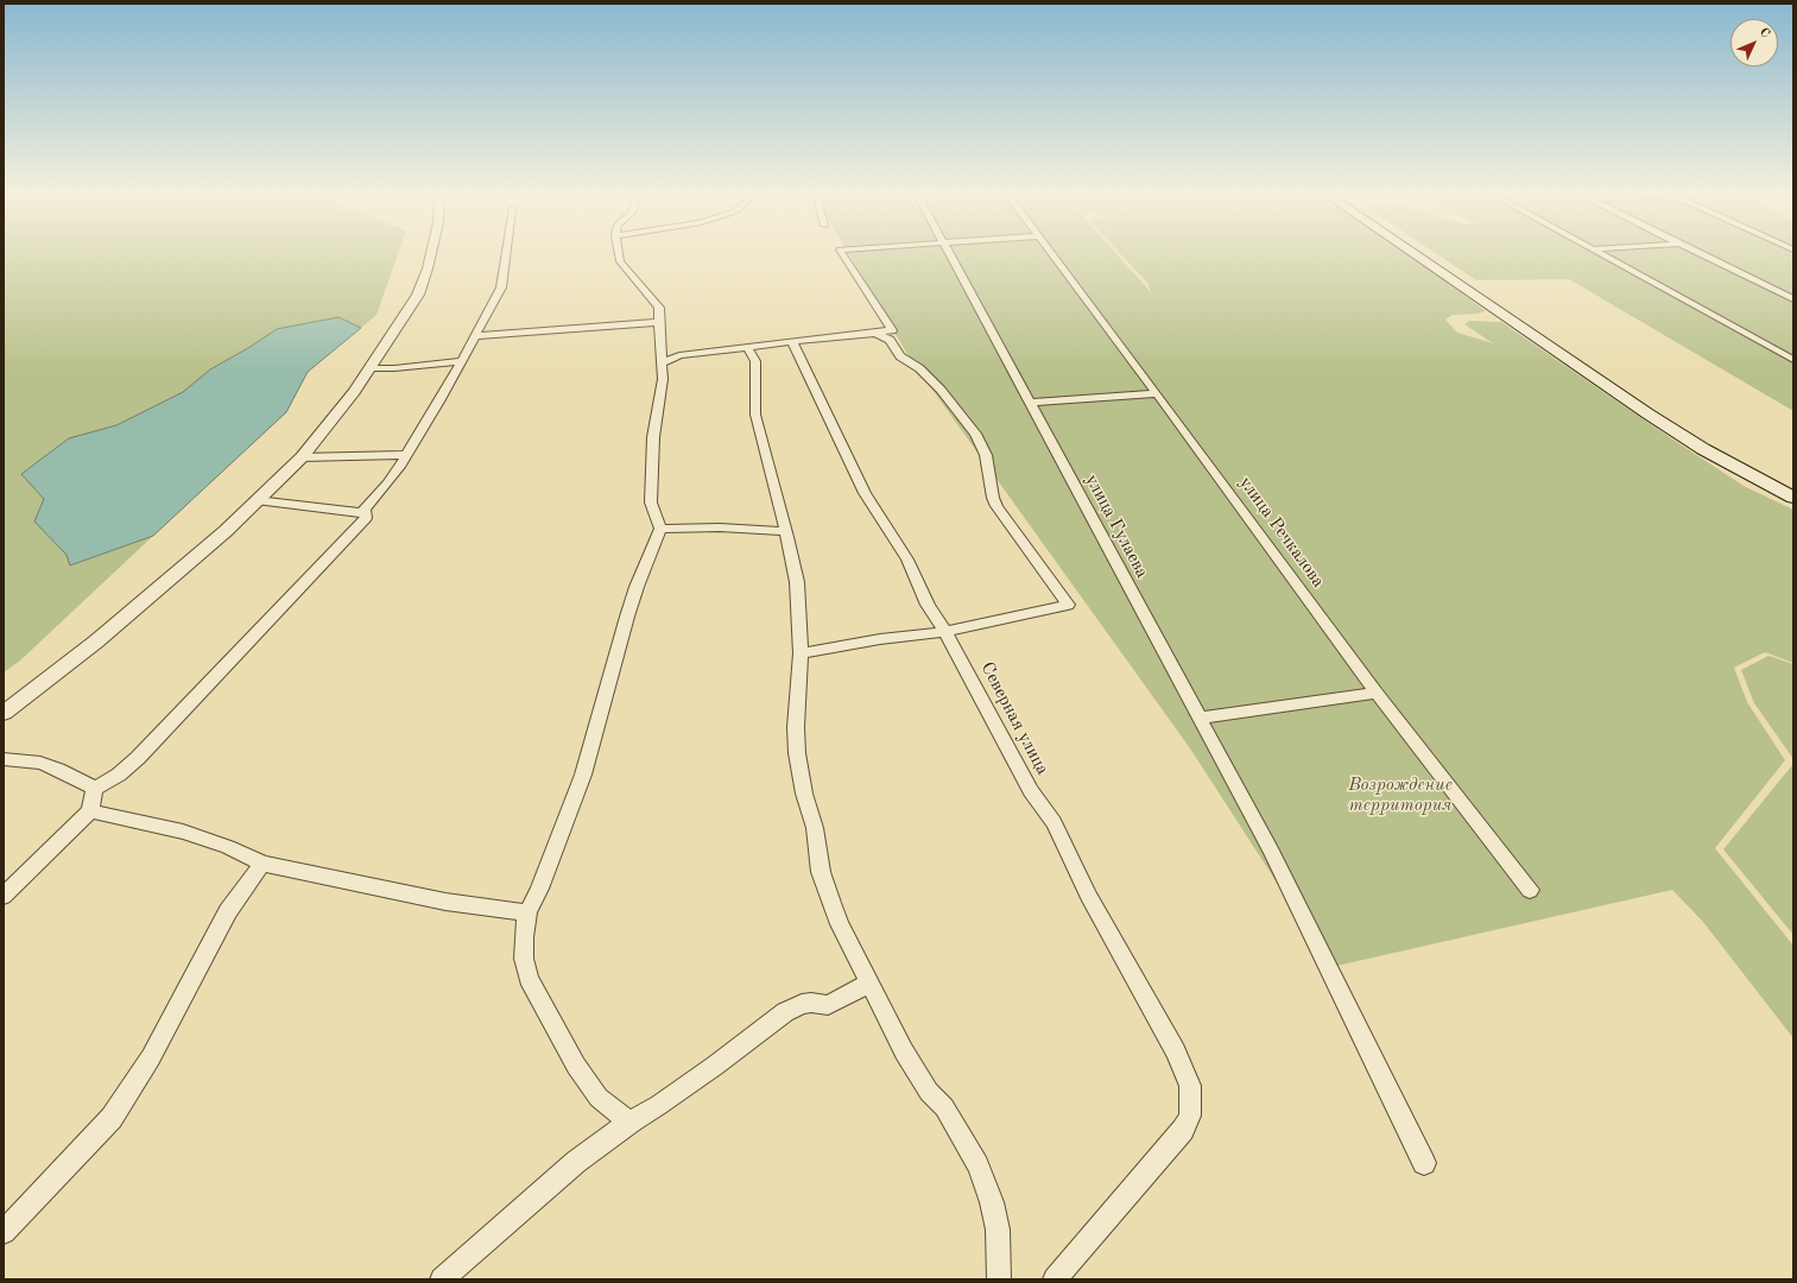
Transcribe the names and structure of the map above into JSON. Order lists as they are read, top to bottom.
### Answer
{
  "streets": {
    "street": ["улица Гулаева", "улица Речкалова", "Северная улица"]
  },
  "parks": ["Возрождение территория"],
  "north": "top right"
}
